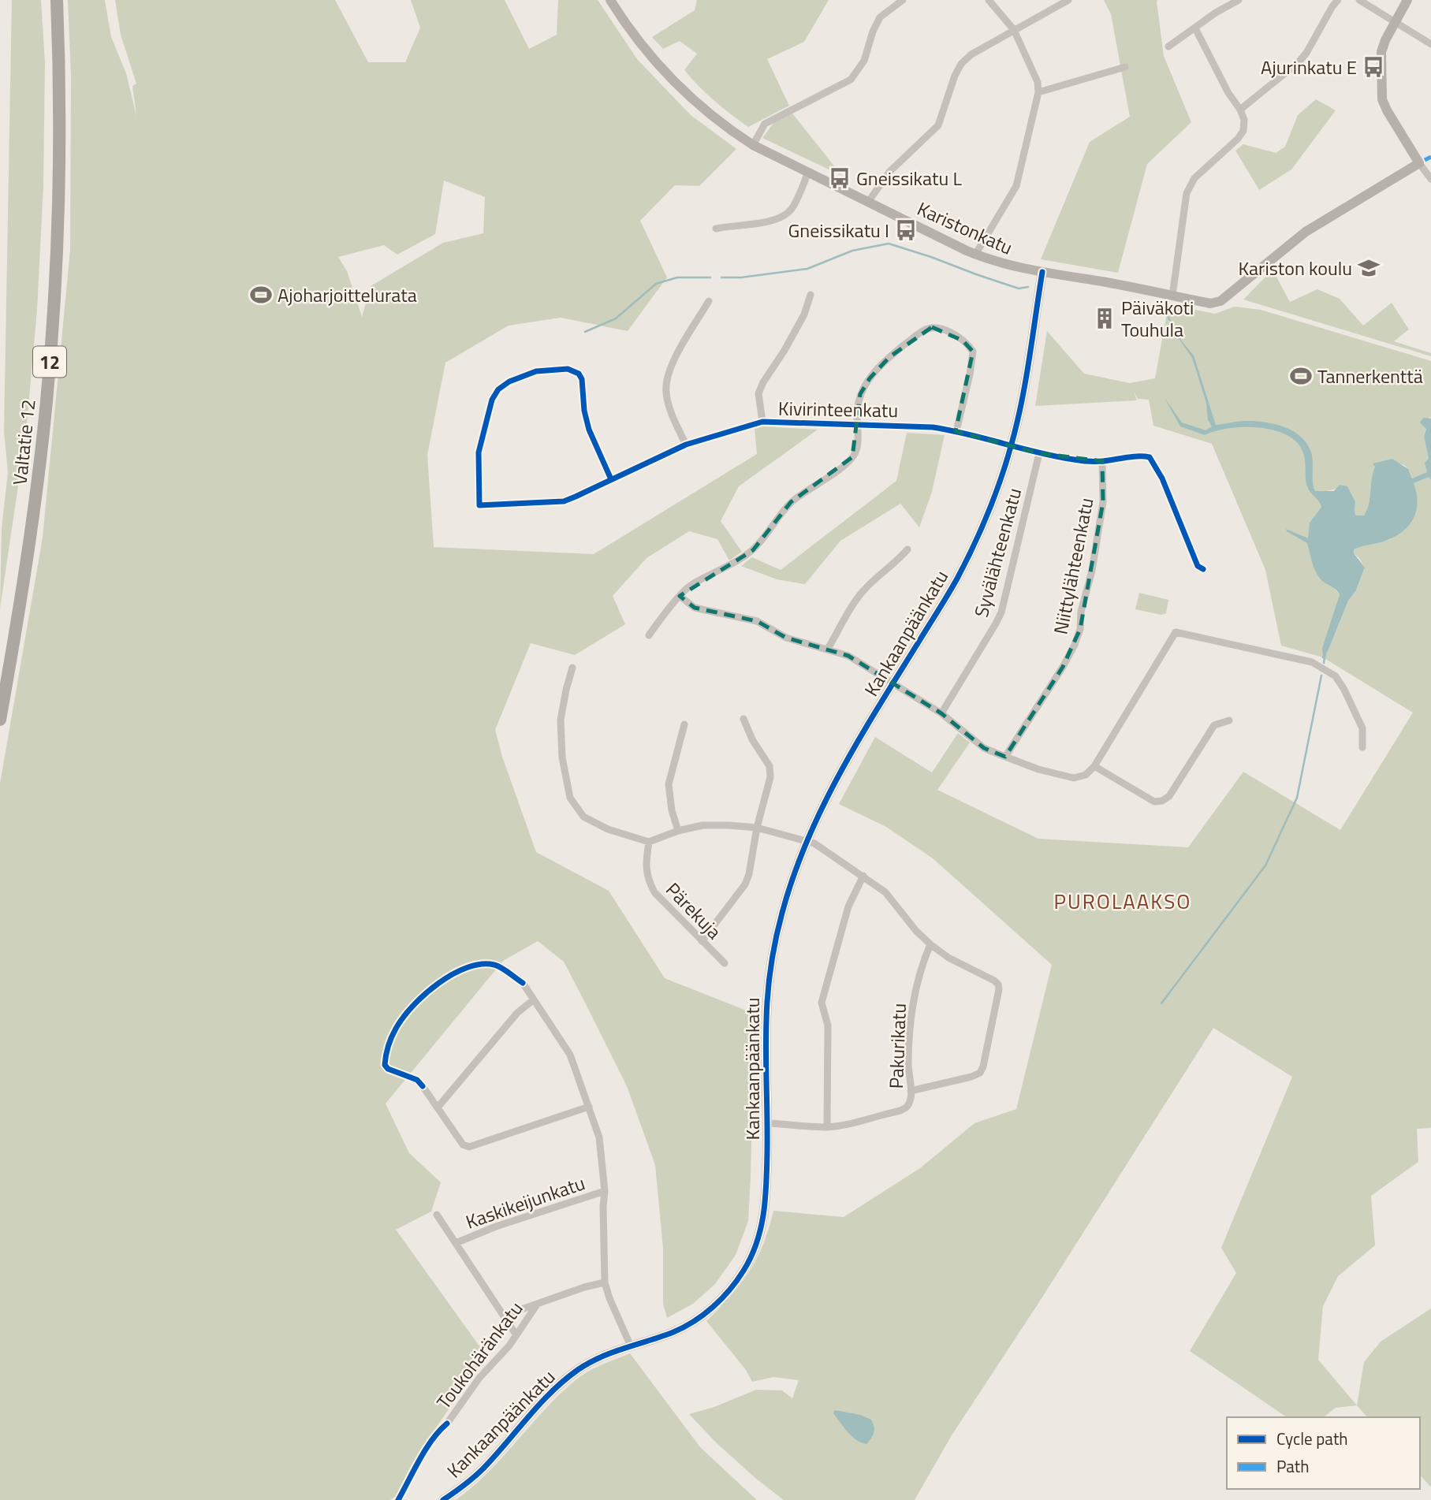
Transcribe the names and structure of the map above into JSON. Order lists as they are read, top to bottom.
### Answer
{
  "streets": {
    "highway": ["12", "Valtatie 12"],
    "street": [
      "Karistonkatu",
      "Kivirinteenkatu",
      "Syvälähteenkatu",
      "Niittylähteenkatu",
      "Kankaanpäänkatu",
      "Pärekuja",
      "Pakurikatu",
      "Kaskikeijunkatu",
      "Toukohäränkatu"
    ]
  },
  "crossings": [
    ["Karistonkatu", "Kankaanpäänkatu"],
    ["Kivirinteenkatu", "Syvälähteenkatu"],
    ["Kivirinteenkatu", "Niittylähteenkatu"],
    ["Kivirinteenkatu", "Kankaanpäänkatu"],
    ["Kankaanpäänkatu", "Pakurikatu"],
    ["Kaskikeijunkatu", "Toukohäränkatu"]
  ],
  "districts": ["PUROLAAKSO"],
  "places": {
    "bus stop": ["Ajurinkatu E", "Gneissikatu L", "Gneissikatu I"],
    "school or university": ["Kariston koulu"],
    "sports": ["Ajoharjoittelurata", "Tannerkenttä"],
    "building": ["Päiväkoti Touhula"]
  },
  "legend": ["Cycle path", "Path"]
}
